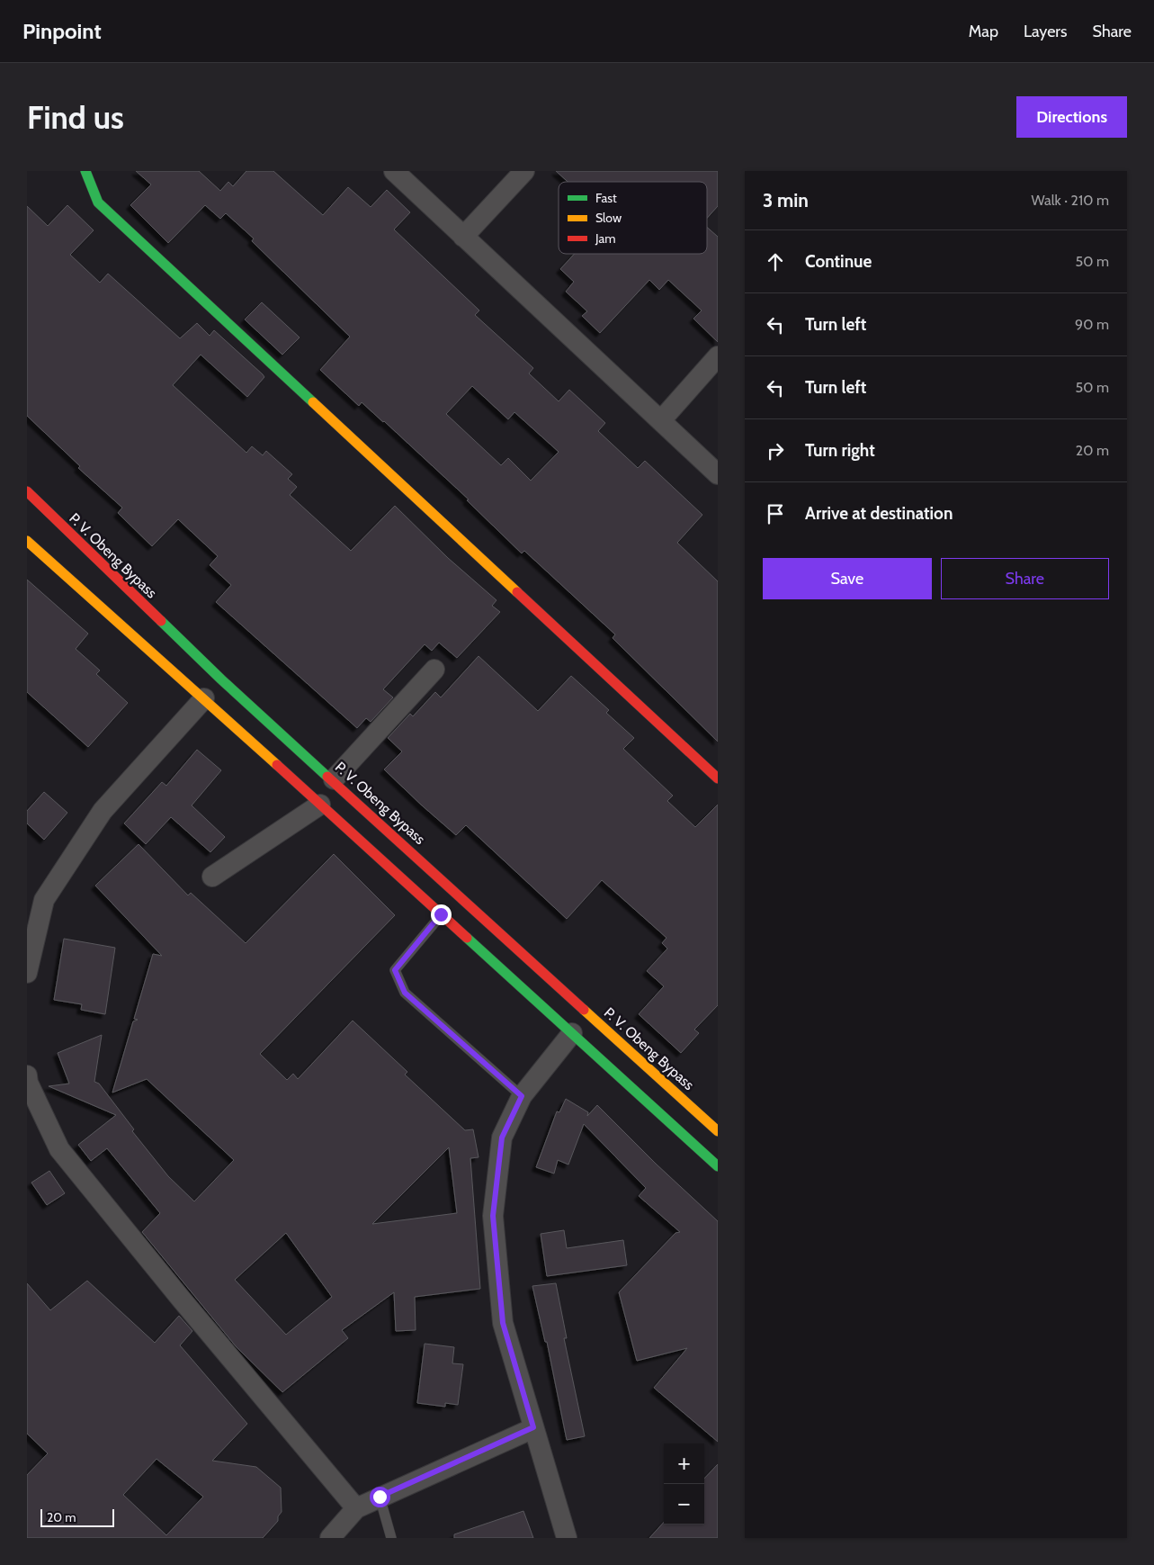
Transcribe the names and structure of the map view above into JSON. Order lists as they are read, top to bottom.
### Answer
{
  "streets": {
    "main road": ["P. V. Obeng Bypass"]
  },
  "legend": ["Fast", "Slow", "Jam"],
  "scale_bar": "20 m",
  "page": {
    "header": "Pinpoint",
    "nav": ["Map", "Layers", "Share"],
    "buttons": [
      "Directions",
      ["Save", "Share"]
    ],
    "title": "Find us",
    "heading": ["3 min", "Walk · 210 m"],
    "list": [
      ["Continue", "50 m"],
      ["Turn left", "90 m"],
      ["Turn left", "50 m"],
      ["Turn right", "20 m"],
      "Arrive at destination"
    ],
    "map_buttons": ["+", "−"],
    "scale": "20 m"
  }
}
